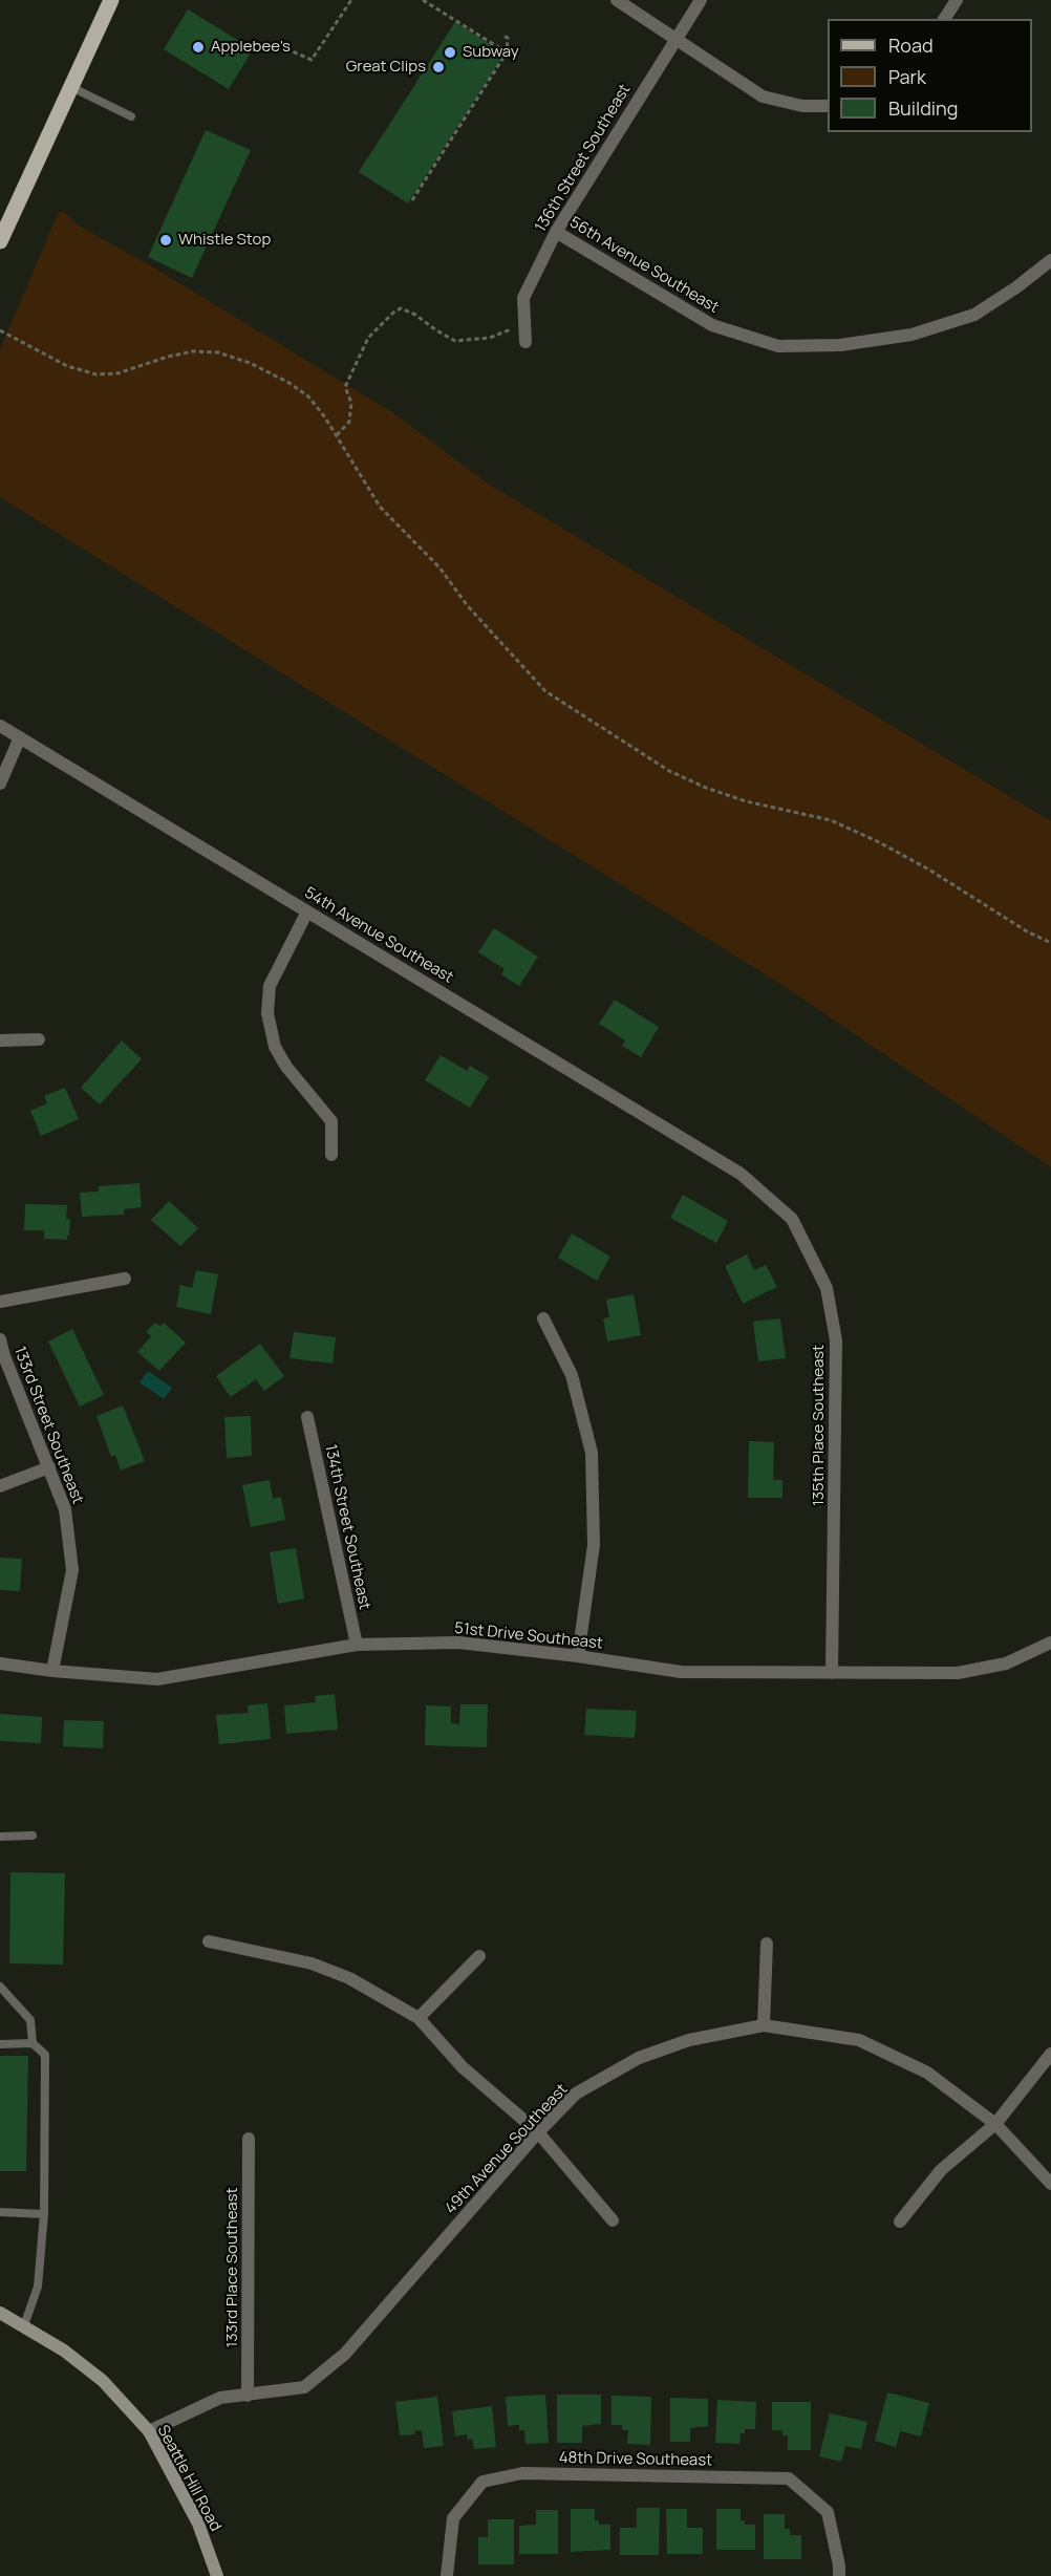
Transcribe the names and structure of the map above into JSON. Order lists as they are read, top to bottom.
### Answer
{
  "streets": {
    "main road": ["Seattle Hill Road"],
    "street": [
      "136th Street Southeast",
      "56th Avenue Southeast",
      "54th Avenue Southeast",
      "133rd Street Southeast",
      "135th Place Southeast",
      "134th Street Southeast",
      "51st Drive Southeast",
      "49th Avenue Southeast",
      "133rd Place Southeast",
      "48th Drive Southeast"
    ]
  },
  "crossings": [
    ["136th Street Southeast", "56th Avenue Southeast"],
    ["54th Avenue Southeast", "135th Place Southeast"],
    ["133rd Street Southeast", "51st Drive Southeast"],
    ["135th Place Southeast", "51st Drive Southeast"],
    ["134th Street Southeast", "51st Drive Southeast"],
    ["49th Avenue Southeast", "133rd Place Southeast"],
    ["49th Avenue Southeast", "Seattle Hill Road"]
  ],
  "places": [
    "Applebee's",
    "Subway",
    "Great Clips",
    "Whistle Stop"
  ],
  "legend": ["Road", "Park", "Building"]
}
